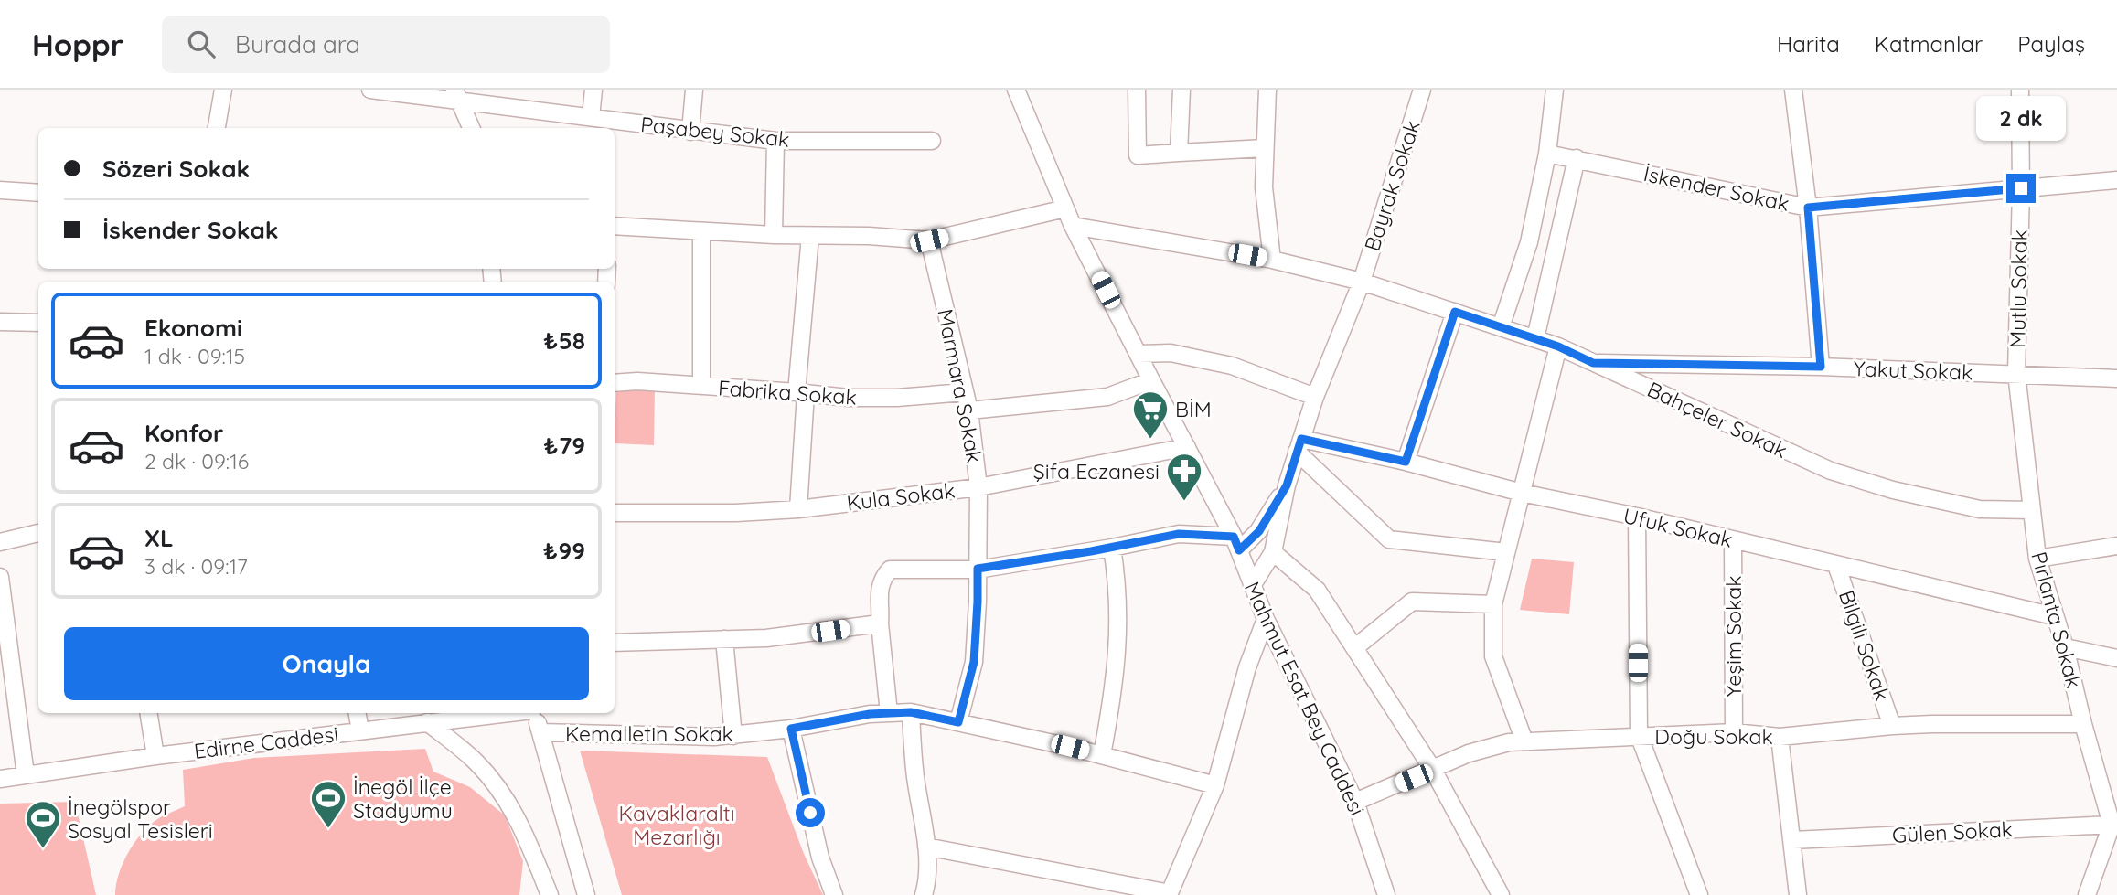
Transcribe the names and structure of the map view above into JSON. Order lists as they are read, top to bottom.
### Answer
{
  "streets": {
    "street": [
      "Paşabey Sokak",
      "Bayrak Sokak",
      "İskender Sokak",
      "Mutlu Sokak",
      "Yakut Sokak",
      "Marmara Sokak",
      "Fabrika Sokak",
      "Bahçeler Sokak",
      "Kula Sokak",
      "Ufuk Sokak",
      "Pırlanta Sokak",
      "Yeşim Sokak",
      "Bilgili Sokak",
      "Mahmut Esat Bey Caddesi",
      "Kemalletin Sokak",
      "Doğu Sokak",
      "Edirne Caddesi",
      "Gülen Sokak"
    ]
  },
  "crossings": [
    ["Bayrak Sokak", "Bahçeler Sokak"],
    ["Bayrak Sokak", "Ufuk Sokak"],
    ["İskender Sokak", "Mutlu Sokak"],
    ["Mutlu Sokak", "Yakut Sokak"],
    ["Mutlu Sokak", "Pırlanta Sokak"],
    ["Yakut Sokak", "Bahçeler Sokak"],
    ["Yakut Sokak", "Pırlanta Sokak"],
    ["Marmara Sokak", "Fabrika Sokak"],
    ["Marmara Sokak", "Kula Sokak"],
    ["Marmara Sokak", "Kemalletin Sokak"],
    ["Bahçeler Sokak", "Pırlanta Sokak"],
    ["Bahçeler Sokak", "Mahmut Esat Bey Caddesi"],
    ["Kula Sokak", "Mahmut Esat Bey Caddesi"],
    ["Ufuk Sokak", "Pırlanta Sokak"],
    ["Ufuk Sokak", "Yeşim Sokak"],
    ["Ufuk Sokak", "Bilgili Sokak"],
    ["Pırlanta Sokak", "Doğu Sokak"],
    ["Pırlanta Sokak", "Gülen Sokak"],
    ["Yeşim Sokak", "Doğu Sokak"],
    ["Bilgili Sokak", "Doğu Sokak"],
    ["Mahmut Esat Bey Caddesi", "Doğu Sokak"]
  ],
  "parks": ["Kavaklaraltı Mezarlığı"],
  "places": {
    "supermarket": ["BİM"],
    "pharmacy": ["Şifa Eczanesi"],
    "sports": ["İnegöl İlçe Stadyumu", "İnegölspor Sosyal Tesisleri"]
  },
  "page": {
    "header": "Hoppr",
    "search": "Burada ara",
    "nav": ["Harita", "Katmanlar", "Paylaş"],
    "bubble": "2 dk",
    "banner": ["Sözeri Sokak", "İskender Sokak"],
    "list": [
      {
        "name": "Ekonomi",
        "note": "1 dk · 09:15",
        "value": "₺58"
      },
      {
        "name": "Konfor",
        "note": "2 dk · 09:16",
        "value": "₺79"
      },
      {
        "name": "XL",
        "note": "3 dk · 09:17",
        "value": "₺99"
      }
    ],
    "buttons": "Onayla"
  }
}
